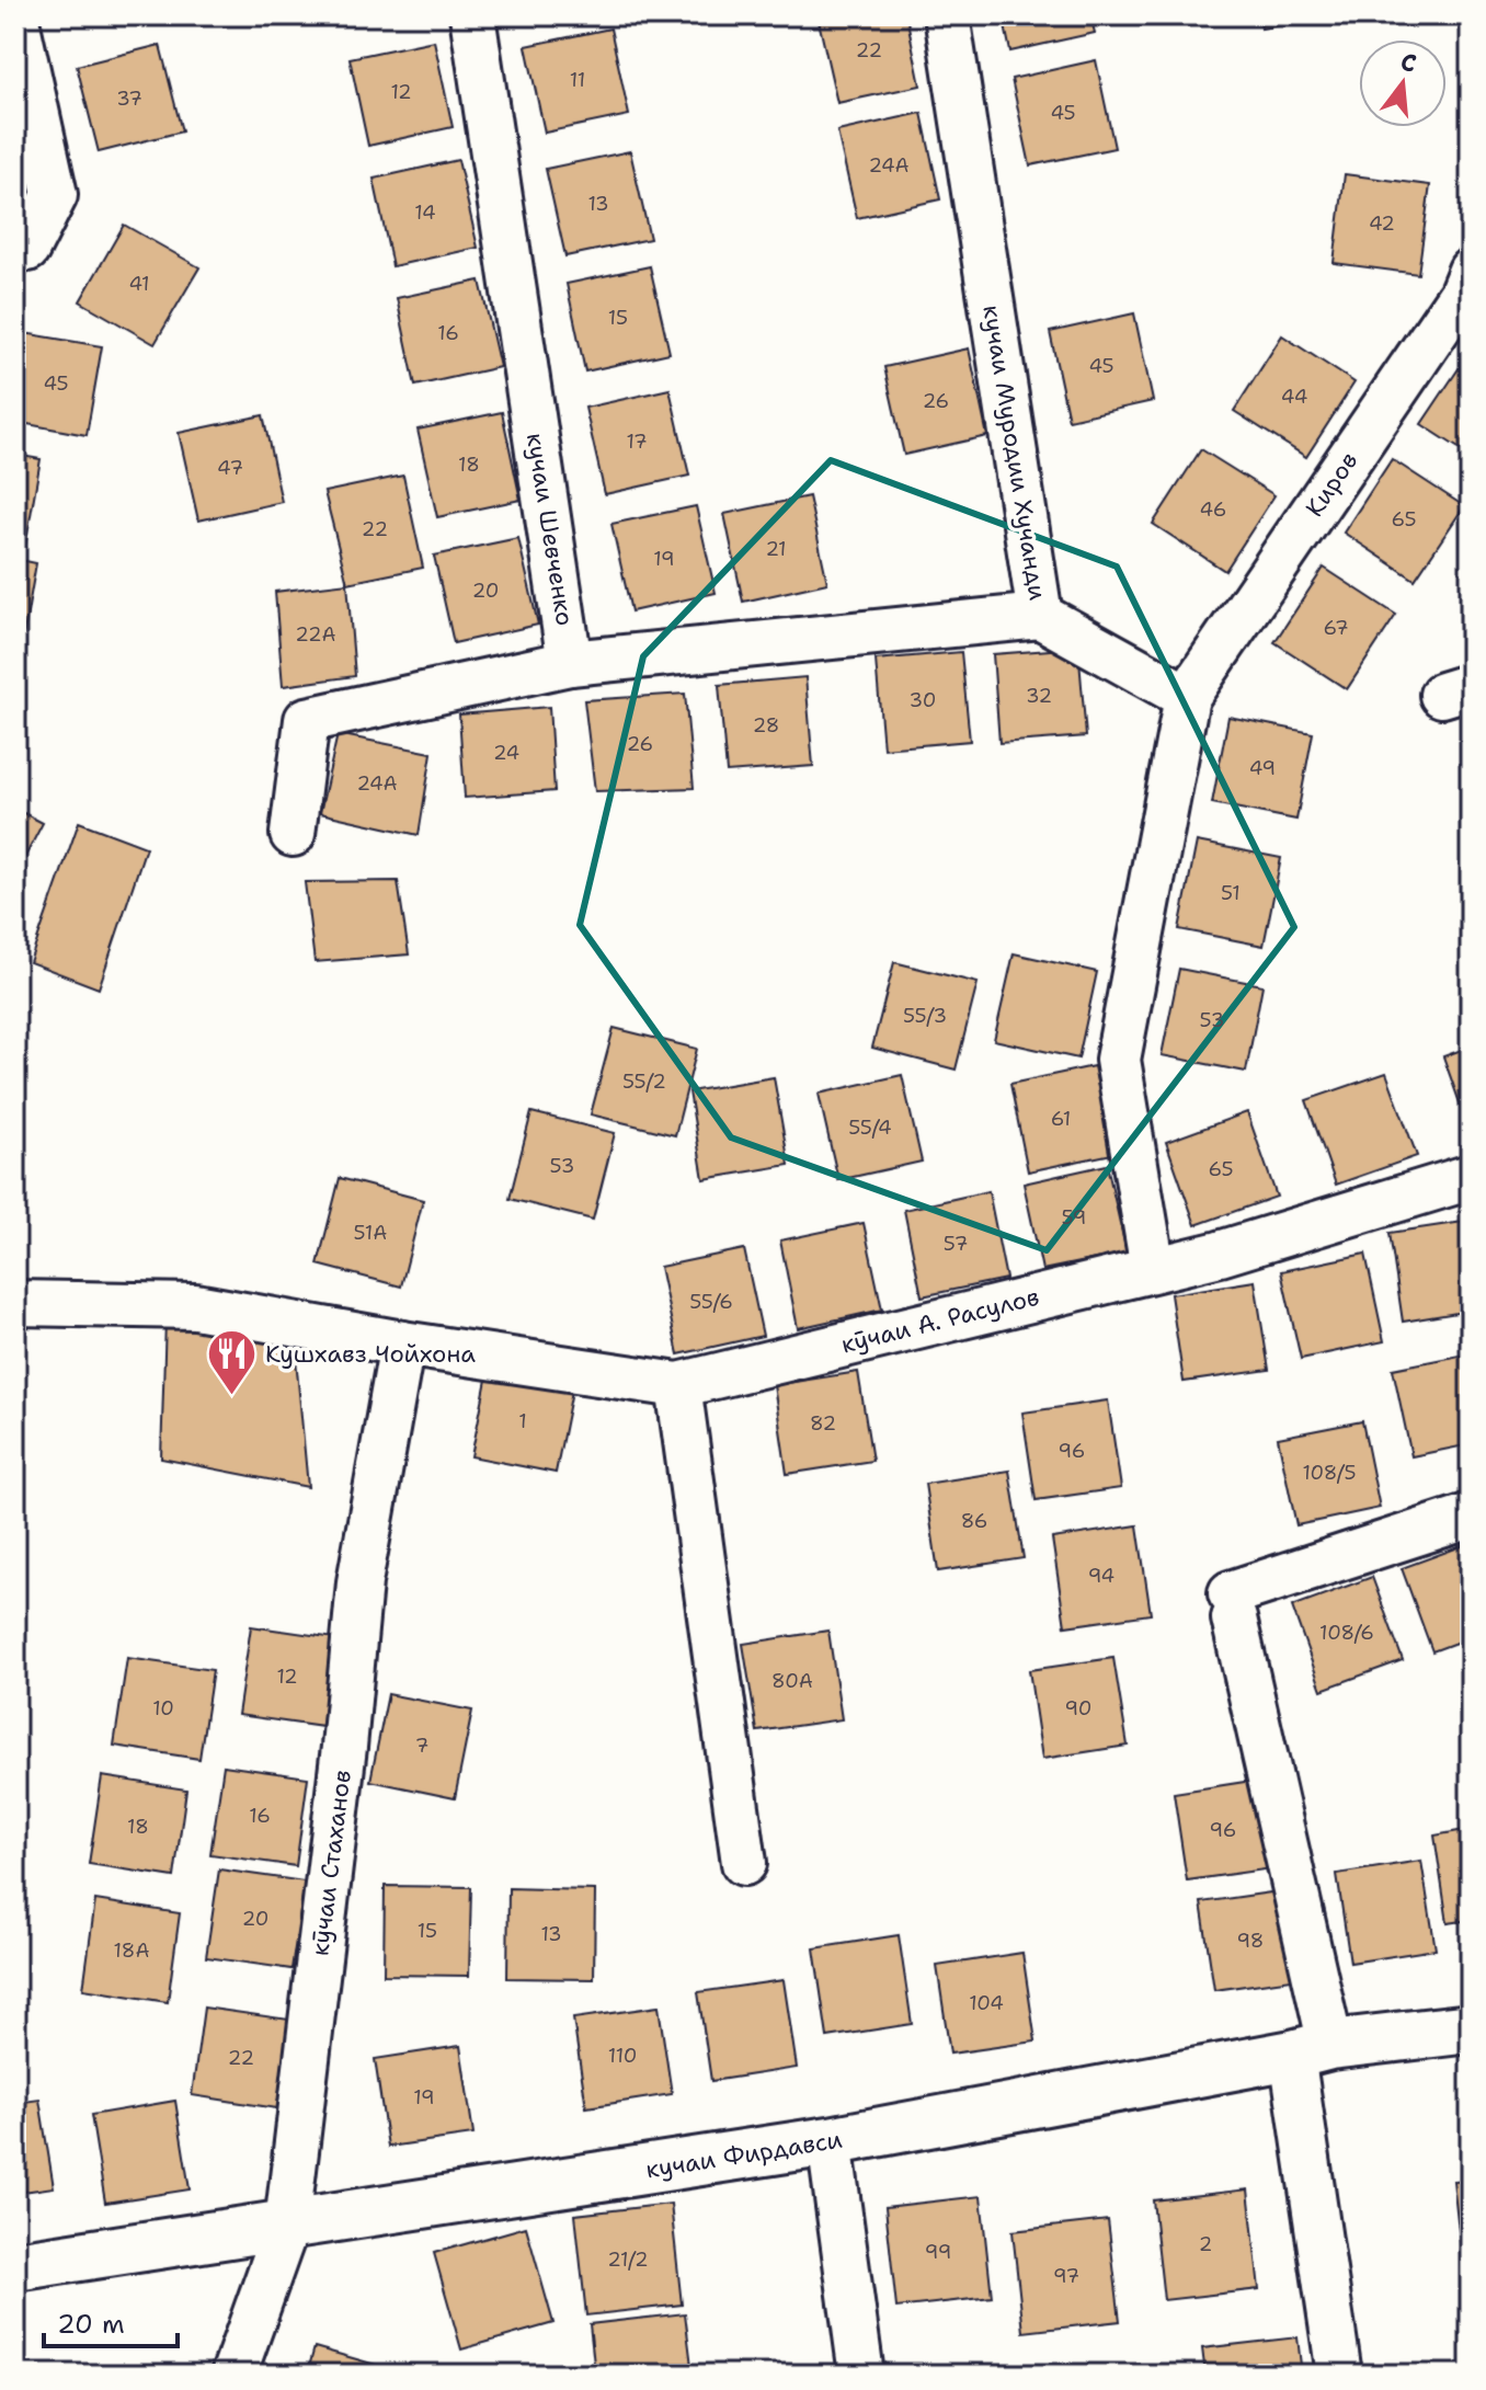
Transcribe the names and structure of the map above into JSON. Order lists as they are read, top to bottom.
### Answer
{
  "streets": {
    "street": [
      "кучаи Муродии Хучанди",
      "Киров",
      "кучаи Шевченко",
      "кӯчаи А. Расулов",
      "кӯчаи Стаханов",
      "кучаи Фирдавси"
    ]
  },
  "crossings": [
    ["кучаи Муродии Хучанди", "Киров"],
    ["кӯчаи А. Расулов", "кӯчаи Стаханов"],
    ["кӯчаи Стаханов", "кучаи Фирдавси"]
  ],
  "places": {
    "restaurant": ["Кушхавз Чойхона"]
  },
  "house_numbers": [
    "22",
    "11",
    "12",
    "37",
    "45",
    "24А",
    "13",
    "14",
    "42",
    "41",
    "15",
    "16",
    "45",
    "45",
    "44",
    "26",
    "17",
    "18",
    "47",
    "46",
    "65",
    "22",
    "21",
    "19",
    "20",
    "67",
    "22А",
    "32",
    "30",
    "28",
    "26",
    "24",
    "49",
    "24А",
    "51",
    "55/3",
    "53",
    "55/2",
    "61",
    "55/4",
    "53",
    "65",
    "59",
    "51А",
    "57",
    "55/6",
    "1",
    "82",
    "96",
    "108/5",
    "86",
    "94",
    "108/6",
    "12",
    "80А",
    "10",
    "90",
    "7",
    "16",
    "18",
    "96",
    "20",
    "15",
    "13",
    "98",
    "18А",
    "104",
    "110",
    "22",
    "19",
    "2",
    "99",
    "21/2",
    "97"
  ],
  "scale_bar": "20 m",
  "north": "top"
}
